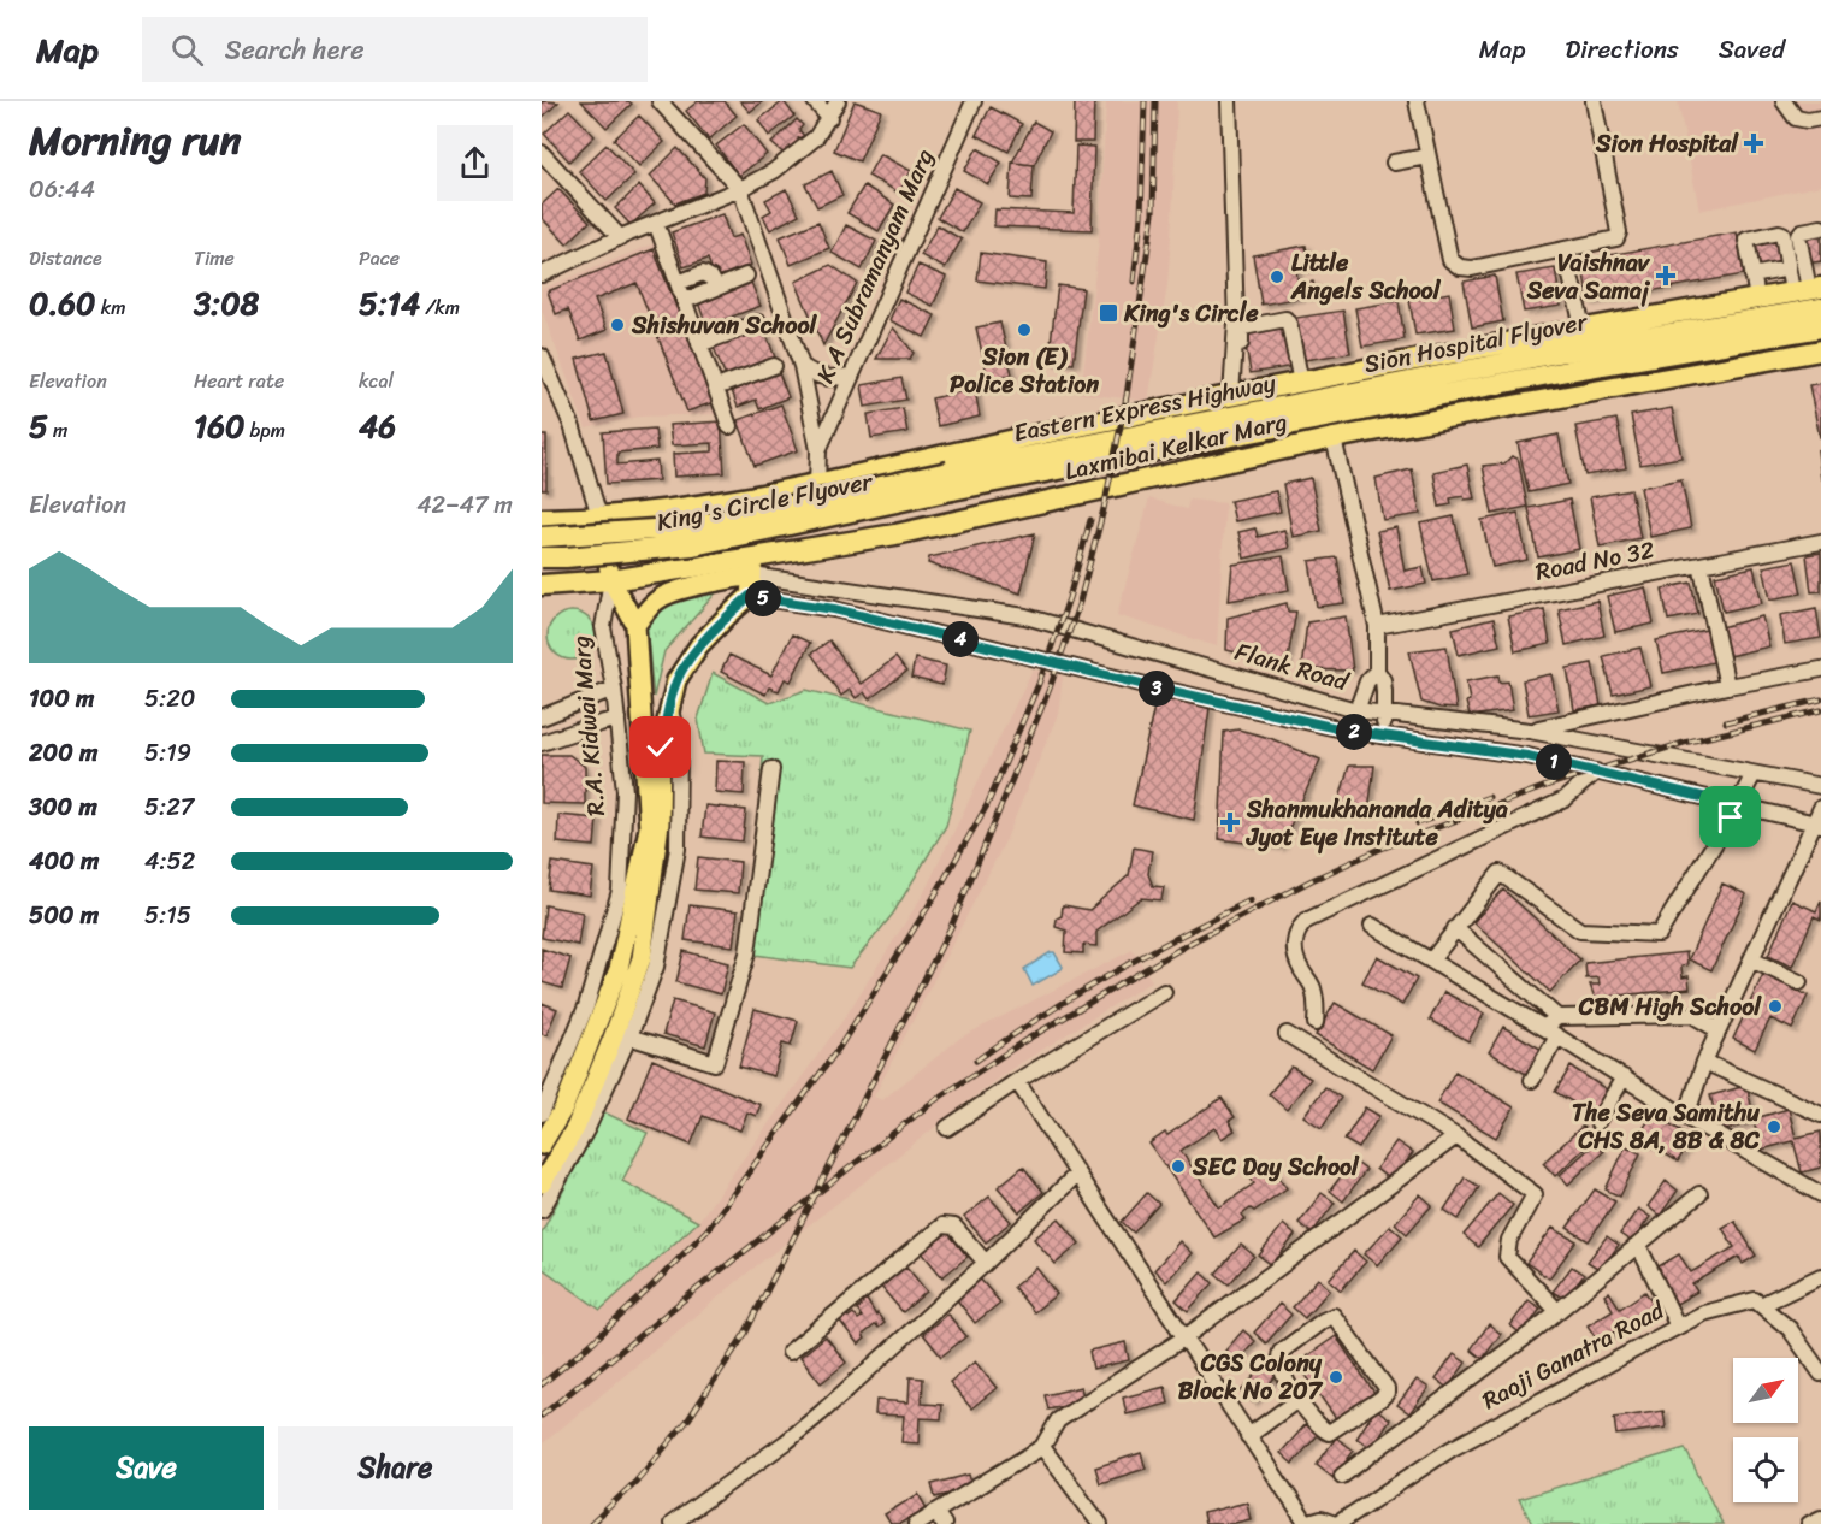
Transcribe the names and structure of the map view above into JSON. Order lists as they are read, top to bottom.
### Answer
{
  "streets": {
    "highway": [
      "Sion Hospital Flyover",
      "Eastern Express Highway",
      "Laxmibai Kelkar Marg",
      "King's Circle Flyover"
    ],
    "street": [
      "K A Subramanyam Marg",
      "Road No 32",
      "Flank Road",
      "R.A. Kidwai Marg",
      "Raoji Ganatra Road"
    ]
  },
  "crossings": [
    ["Sion Hospital Flyover", "Eastern Express Highway"],
    ["Eastern Express Highway", "King's Circle Flyover"],
    ["Laxmibai Kelkar Marg", "Flank Road"],
    ["Laxmibai Kelkar Marg", "R.A. Kidwai Marg"]
  ],
  "places": {
    "health": ["Sion Hospital", "Vaishnav Seva Samaj", "Shanmukhananda Aditya Jyot Eye Institute"],
    "other": [
      "Little Angels School",
      "Shishuvan School",
      "Sion (E) Police Station",
      "CBM High School",
      "The Seva Samithu CHS 8A, 8B & 8C",
      "SEC Day School",
      "CGS Colony Block No 207"
    ],
    "transit": ["King's Circle"]
  },
  "north": "top right",
  "page": {
    "header": "Map",
    "search": "Search here",
    "nav": ["Map", "Directions", "Saved"],
    "heading": ["Morning run", "06:44"],
    "stats": [
      ["Distance", "0.60 km"],
      ["Time", "3:08"],
      ["Pace", "5:14 /km"],
      ["Elevation", "5 m"],
      ["Heart rate", "160 bpm"],
      ["kcal", "46"]
    ],
    "chart": ["Elevation", "42–47 m"],
    "pins": [
      "5",
      "4",
      "3",
      "2",
      "1"
    ],
    "list": [
      {
        "name": "100 m",
        "note": "5:20"
      },
      {
        "name": "200 m",
        "note": "5:19"
      },
      {
        "name": "300 m",
        "note": "5:27"
      },
      {
        "name": "400 m",
        "note": "4:52"
      },
      {
        "name": "500 m",
        "note": "5:15"
      }
    ],
    "buttons": ["Save", "Share"]
  }
}
